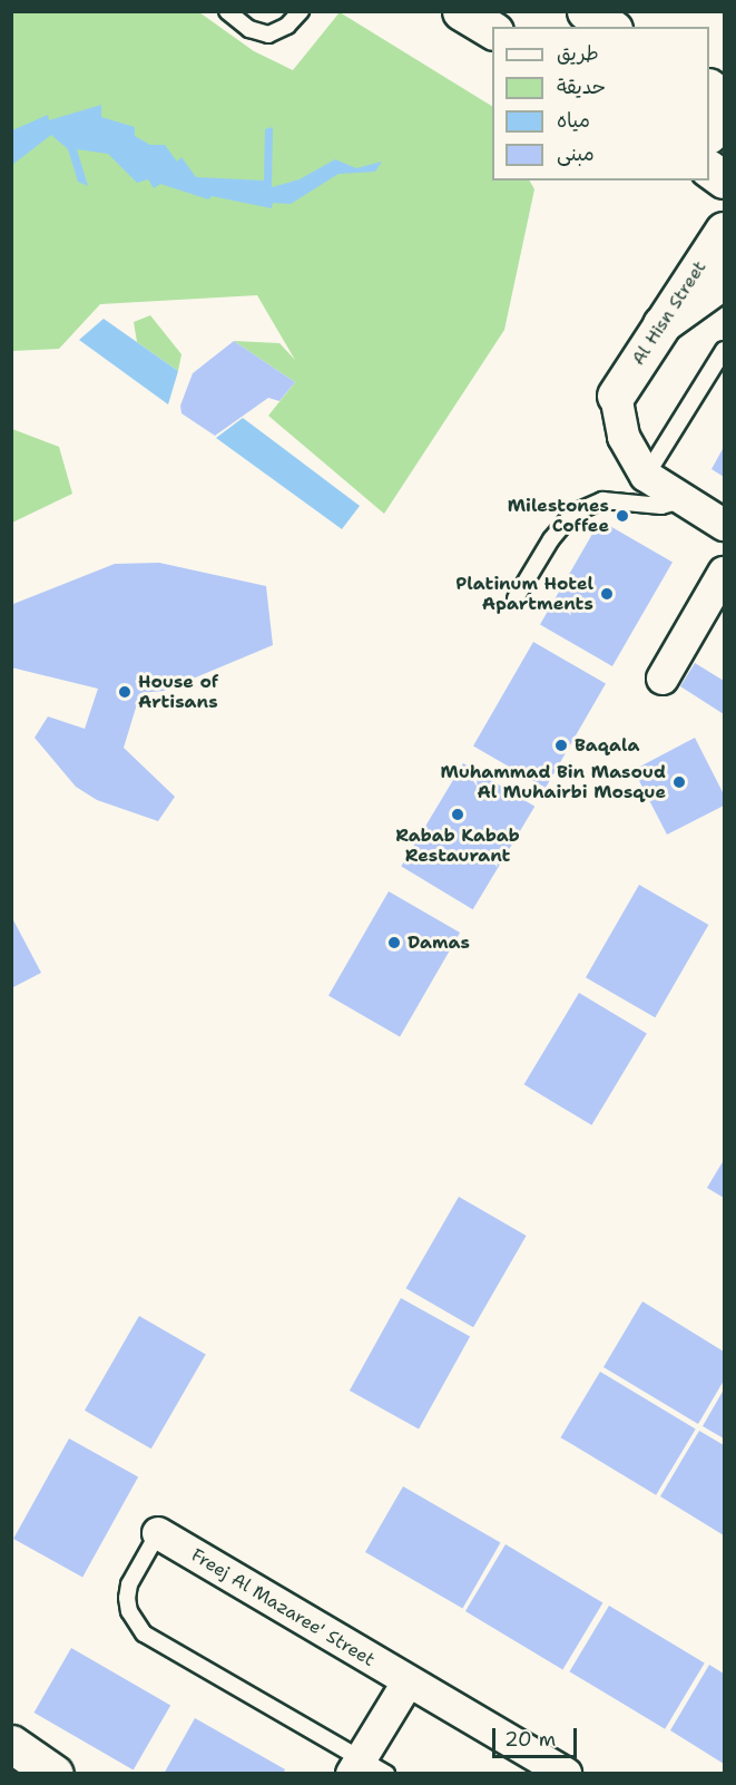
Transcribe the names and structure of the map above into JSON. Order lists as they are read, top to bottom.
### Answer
{
  "streets": {
    "main road": ["Al Hisn Street"],
    "street": ["Freej Al Mazaree' Street"]
  },
  "places": [
    "Milestones Coffee",
    "Platinum Hotel Apartments",
    "House of Artisans",
    "Baqala",
    "Muhammad Bin Masoud Al Muhairbi Mosque",
    "Rabab Kabab Restaurant",
    "Damas"
  ],
  "legend": [
    "طريق",
    "حديقة",
    "مياه",
    "مبنى"
  ],
  "scale_bar": "20 m"
}
